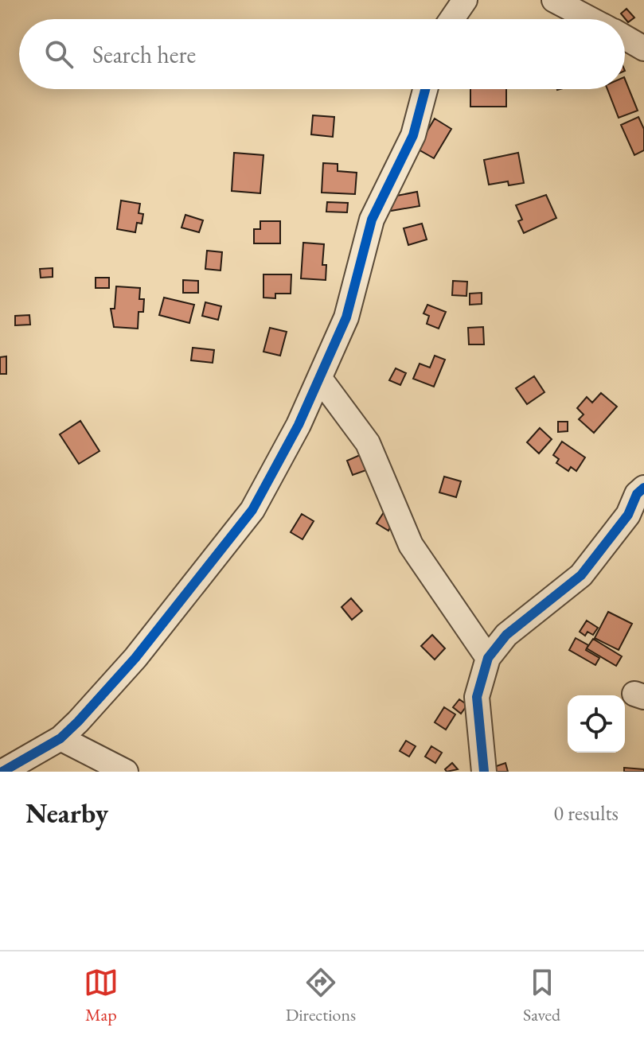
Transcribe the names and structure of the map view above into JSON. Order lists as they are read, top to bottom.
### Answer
{
  "page": {
    "search": "Search here",
    "heading": ["Nearby", "0 results"],
    "nav": ["Map", "Directions", "Saved"]
  }
}
